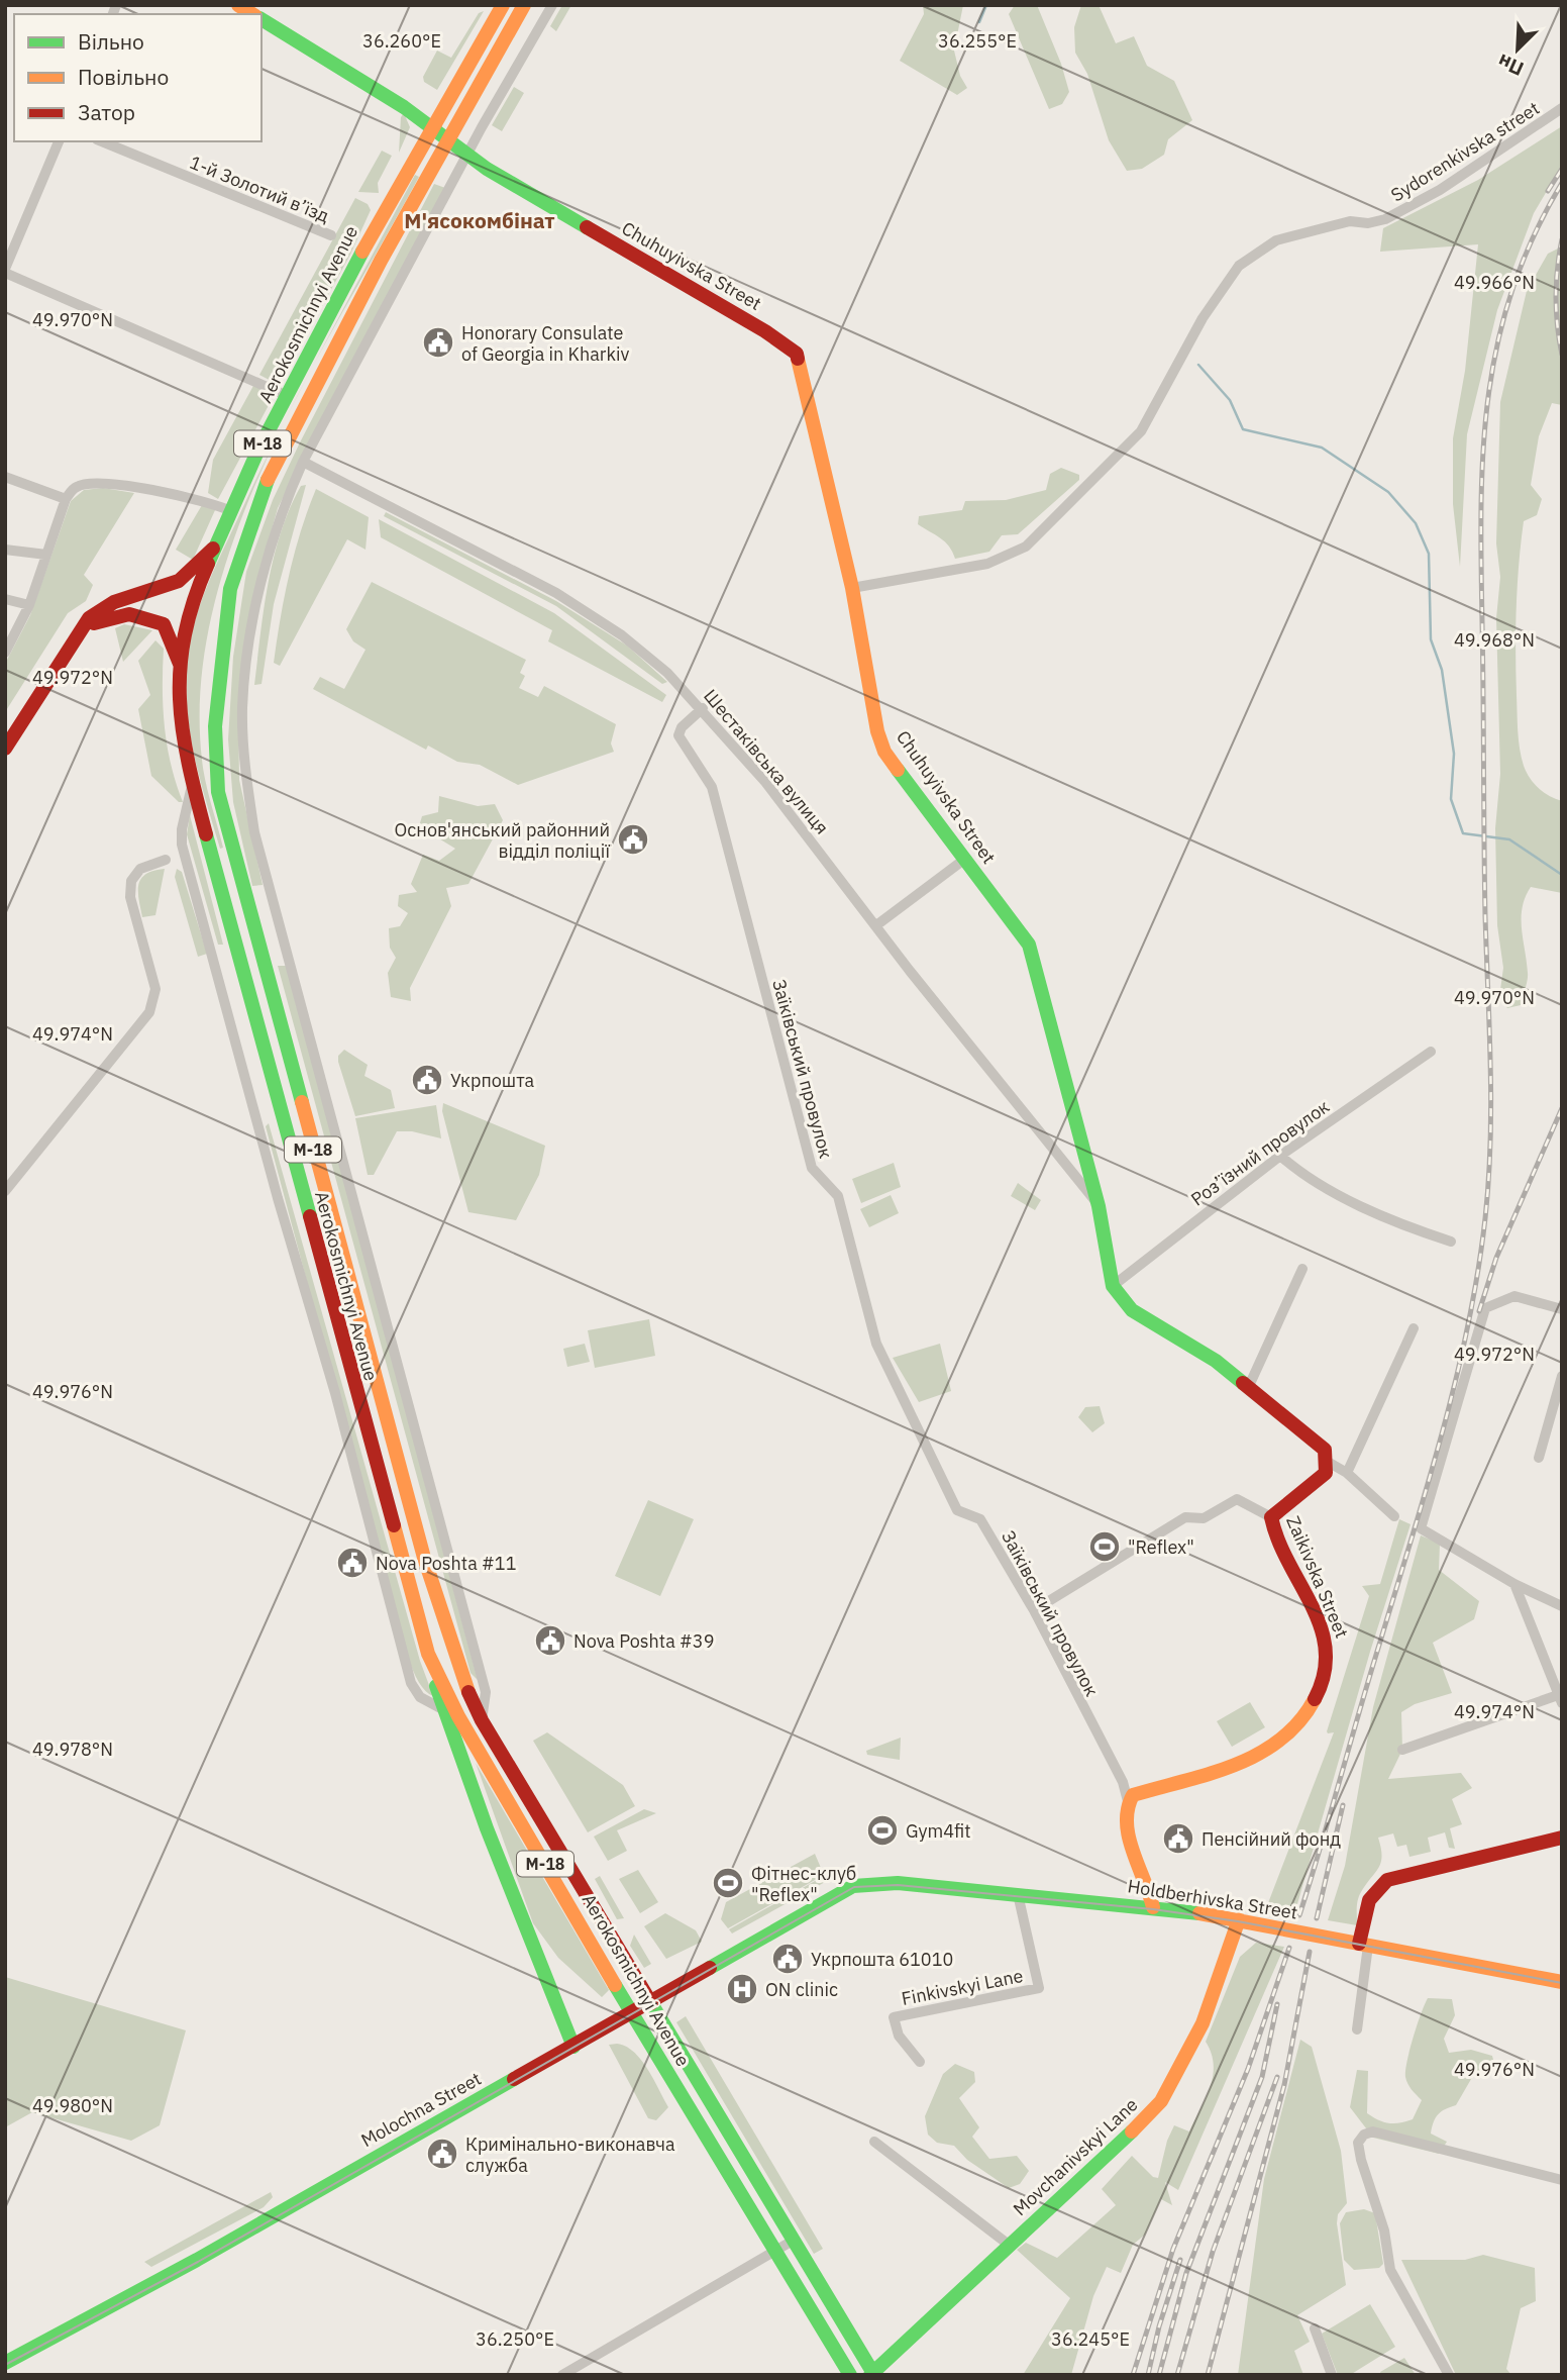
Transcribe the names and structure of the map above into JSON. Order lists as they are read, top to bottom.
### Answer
{
  "streets": {
    "main road": [
      "Chuhuyivska Street",
      "Aerokosmichnyi Avenue",
      "М-18",
      "Zaikivska Street",
      "Holdberhivska Street",
      "Molochna Street",
      "Movchanivskyi Lane"
    ],
    "street": [
      "1-й Золотий в’їзд",
      "Шестаківська вулиця",
      "Заїківський провулок",
      "Роз’їзний провулок",
      "Finkivskyi Lane"
    ]
  },
  "crossings": [
    ["Chuhuyivska Street", "Aerokosmichnyi Avenue"],
    ["Chuhuyivska Street", "Шестаківська вулиця"],
    ["Chuhuyivska Street", "Роз’їзний провулок"],
    ["Aerokosmichnyi Avenue", "Molochna Street"],
    ["Aerokosmichnyi Avenue", "Movchanivskyi Lane"],
    ["Шестаківська вулиця", "Заїківський провулок"],
    ["Заїківський провулок", "Zaikivska Street"],
    ["Holdberhivska Street", "Finkivskyi Lane"],
    ["Holdberhivska Street", "Molochna Street"],
    ["Holdberhivska Street", "Movchanivskyi Lane"]
  ],
  "districts": ["М'ясокомбінат"],
  "places": {
    "public building": [
      "Honorary Consulate of Georgia in Kharkiv",
      "Основ'янський районний відділ поліції",
      "Укрпошта",
      "Nova Poshta #11",
      "Nova Poshta #39",
      "Пенсійний фонд",
      "Укрпошта 61010",
      "Кримінально-виконавча служба"
    ],
    "sports": ["\"Reflex\"", "Gym4fit", "Фітнес-клуб \"Reflex\""],
    "hospital": ["ON clinic"]
  },
  "legend": ["Вільно", "Повільно", "Затор"],
  "north": "bottom left",
  "coordinates": [
    "36.260°E",
    "36.255°E",
    "49.966°N",
    "49.970°N",
    "49.968°N",
    "49.972°N",
    "49.974°N",
    "49.976°N",
    "49.978°N",
    "49.980°N",
    "36.250°E",
    "36.245°E"
  ]
}
